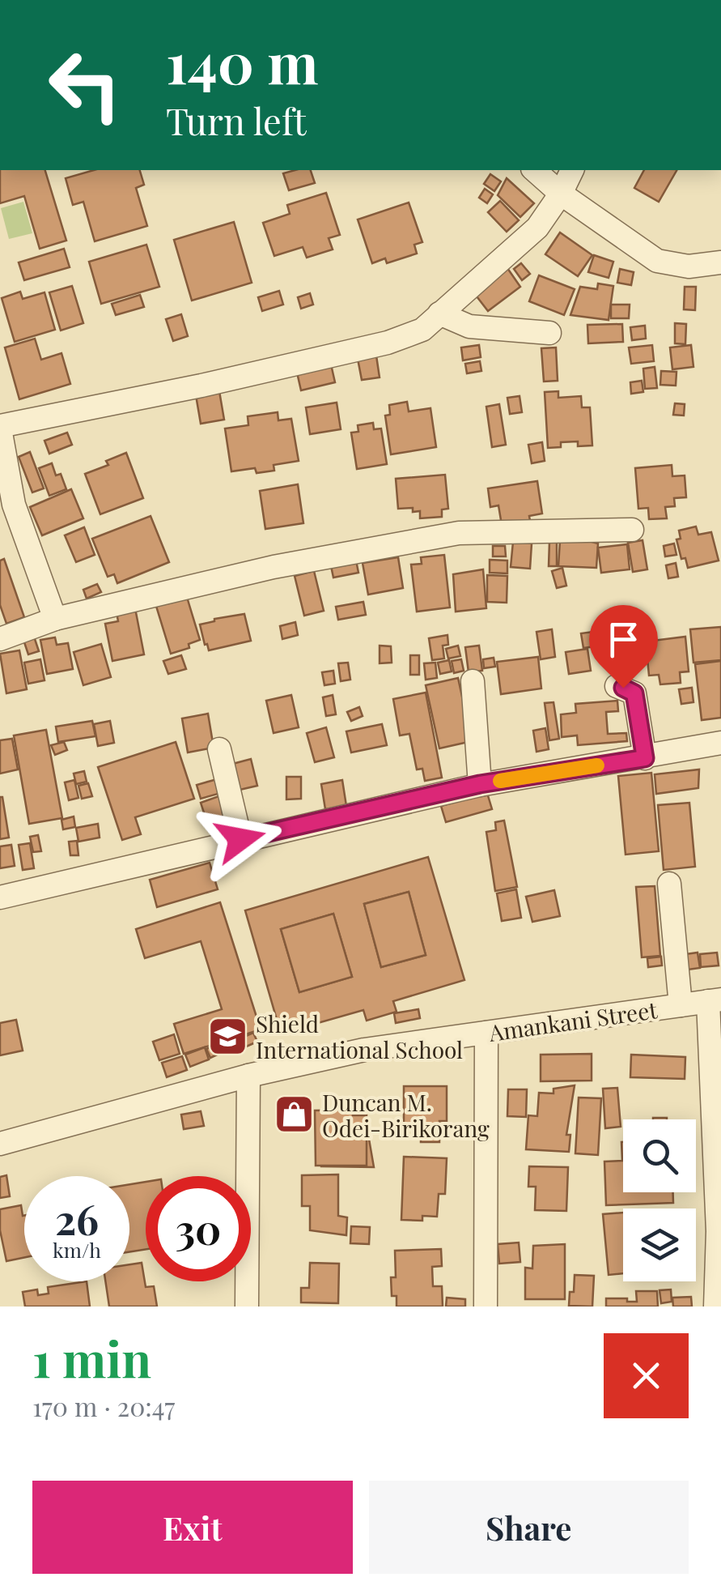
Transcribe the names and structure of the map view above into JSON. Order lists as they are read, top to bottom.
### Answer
{
  "streets": {
    "street": ["Amankani Street"]
  },
  "places": {
    "school or university": ["Shield International School"],
    "shop": ["Duncan M. Odei-Birikorang"]
  },
  "page": {
    "turn": ["140 m", "Turn left"],
    "speed": "26 km/h",
    "limit": "30",
    "heading": ["1 min", "170 m · 20:47"],
    "buttons": ["Exit", "Share"]
  }
}
